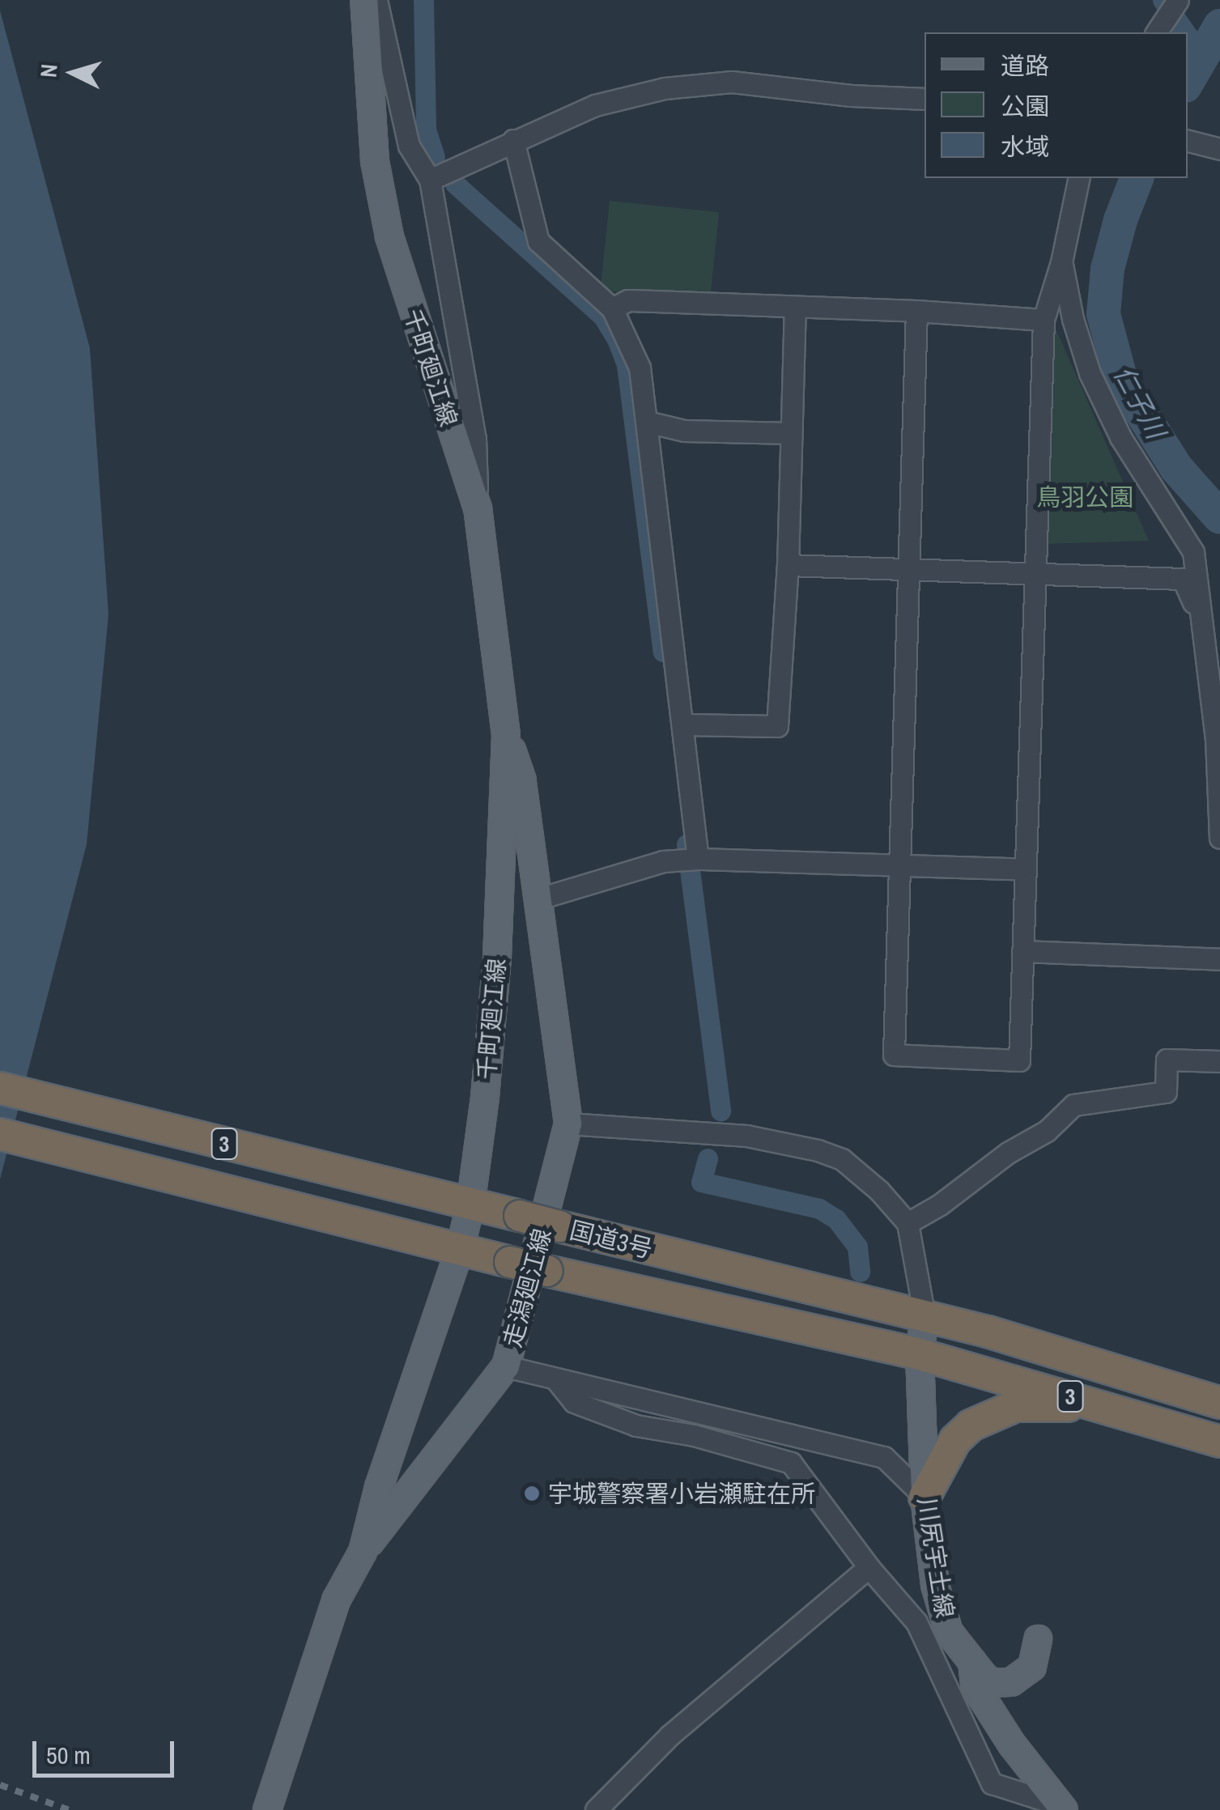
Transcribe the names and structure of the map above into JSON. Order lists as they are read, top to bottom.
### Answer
{
  "streets": {
    "highway": ["3", "国道3号"],
    "main road": ["千町廻江線", "走潟廻江線", "川尻宇土線"]
  },
  "crossings": [
    ["千町廻江線", "国道3号"],
    ["千町廻江線", "走潟廻江線"],
    ["国道3号", "走潟廻江線"],
    ["国道3号", "川尻宇土線"]
  ],
  "water": ["仁子川"],
  "parks": ["鳥羽公園"],
  "places": ["宇城警察署小岩瀬駐在所"],
  "legend": ["道路", "公園", "水域"],
  "scale_bar": "50 m",
  "north": "left"
}
